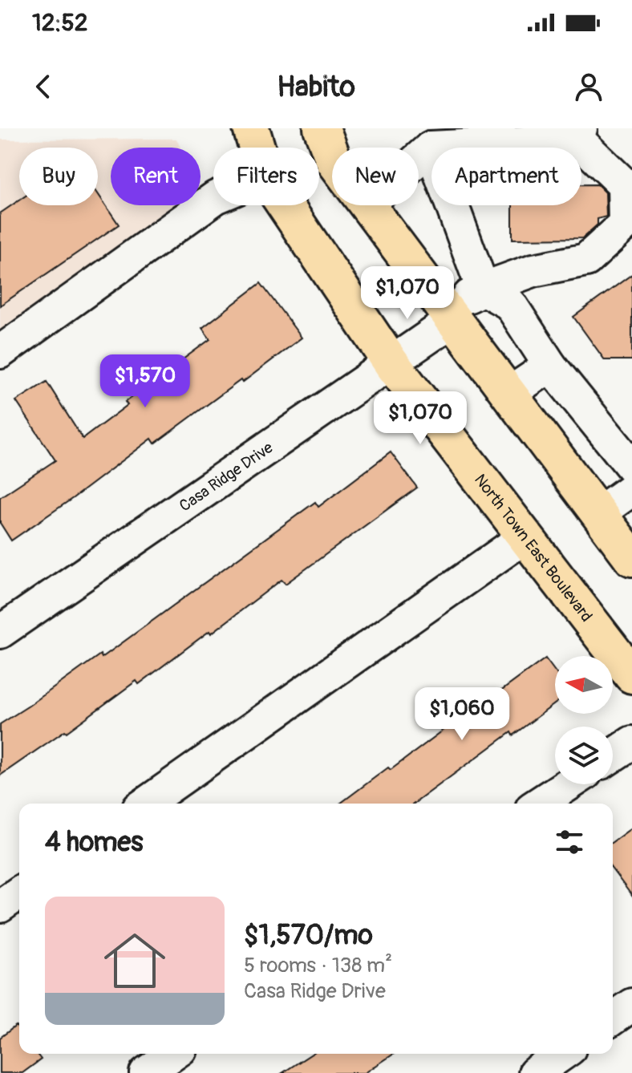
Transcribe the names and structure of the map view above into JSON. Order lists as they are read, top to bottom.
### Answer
{
  "streets": {
    "main road": ["North Town East Boulevard"],
    "street": ["Casa Ridge Drive"]
  },
  "crossings": [
    ["Casa Ridge Drive", "North Town East Boulevard"]
  ],
  "north": "left",
  "page": {
    "status": "12:52",
    "header": "Habito",
    "chip": [
      "Buy",
      "Rent",
      "Filters",
      "New",
      "Apartment"
    ],
    "price": [
      "$1,070",
      "$1,570",
      "$1,070",
      "$1,060"
    ],
    "heading": "4 homes",
    "list": [
      {
        "name": "$1,570/mo",
        "note": "5 rooms · 138 m² · Casa Ridge Drive"
      }
    ]
  }
}
